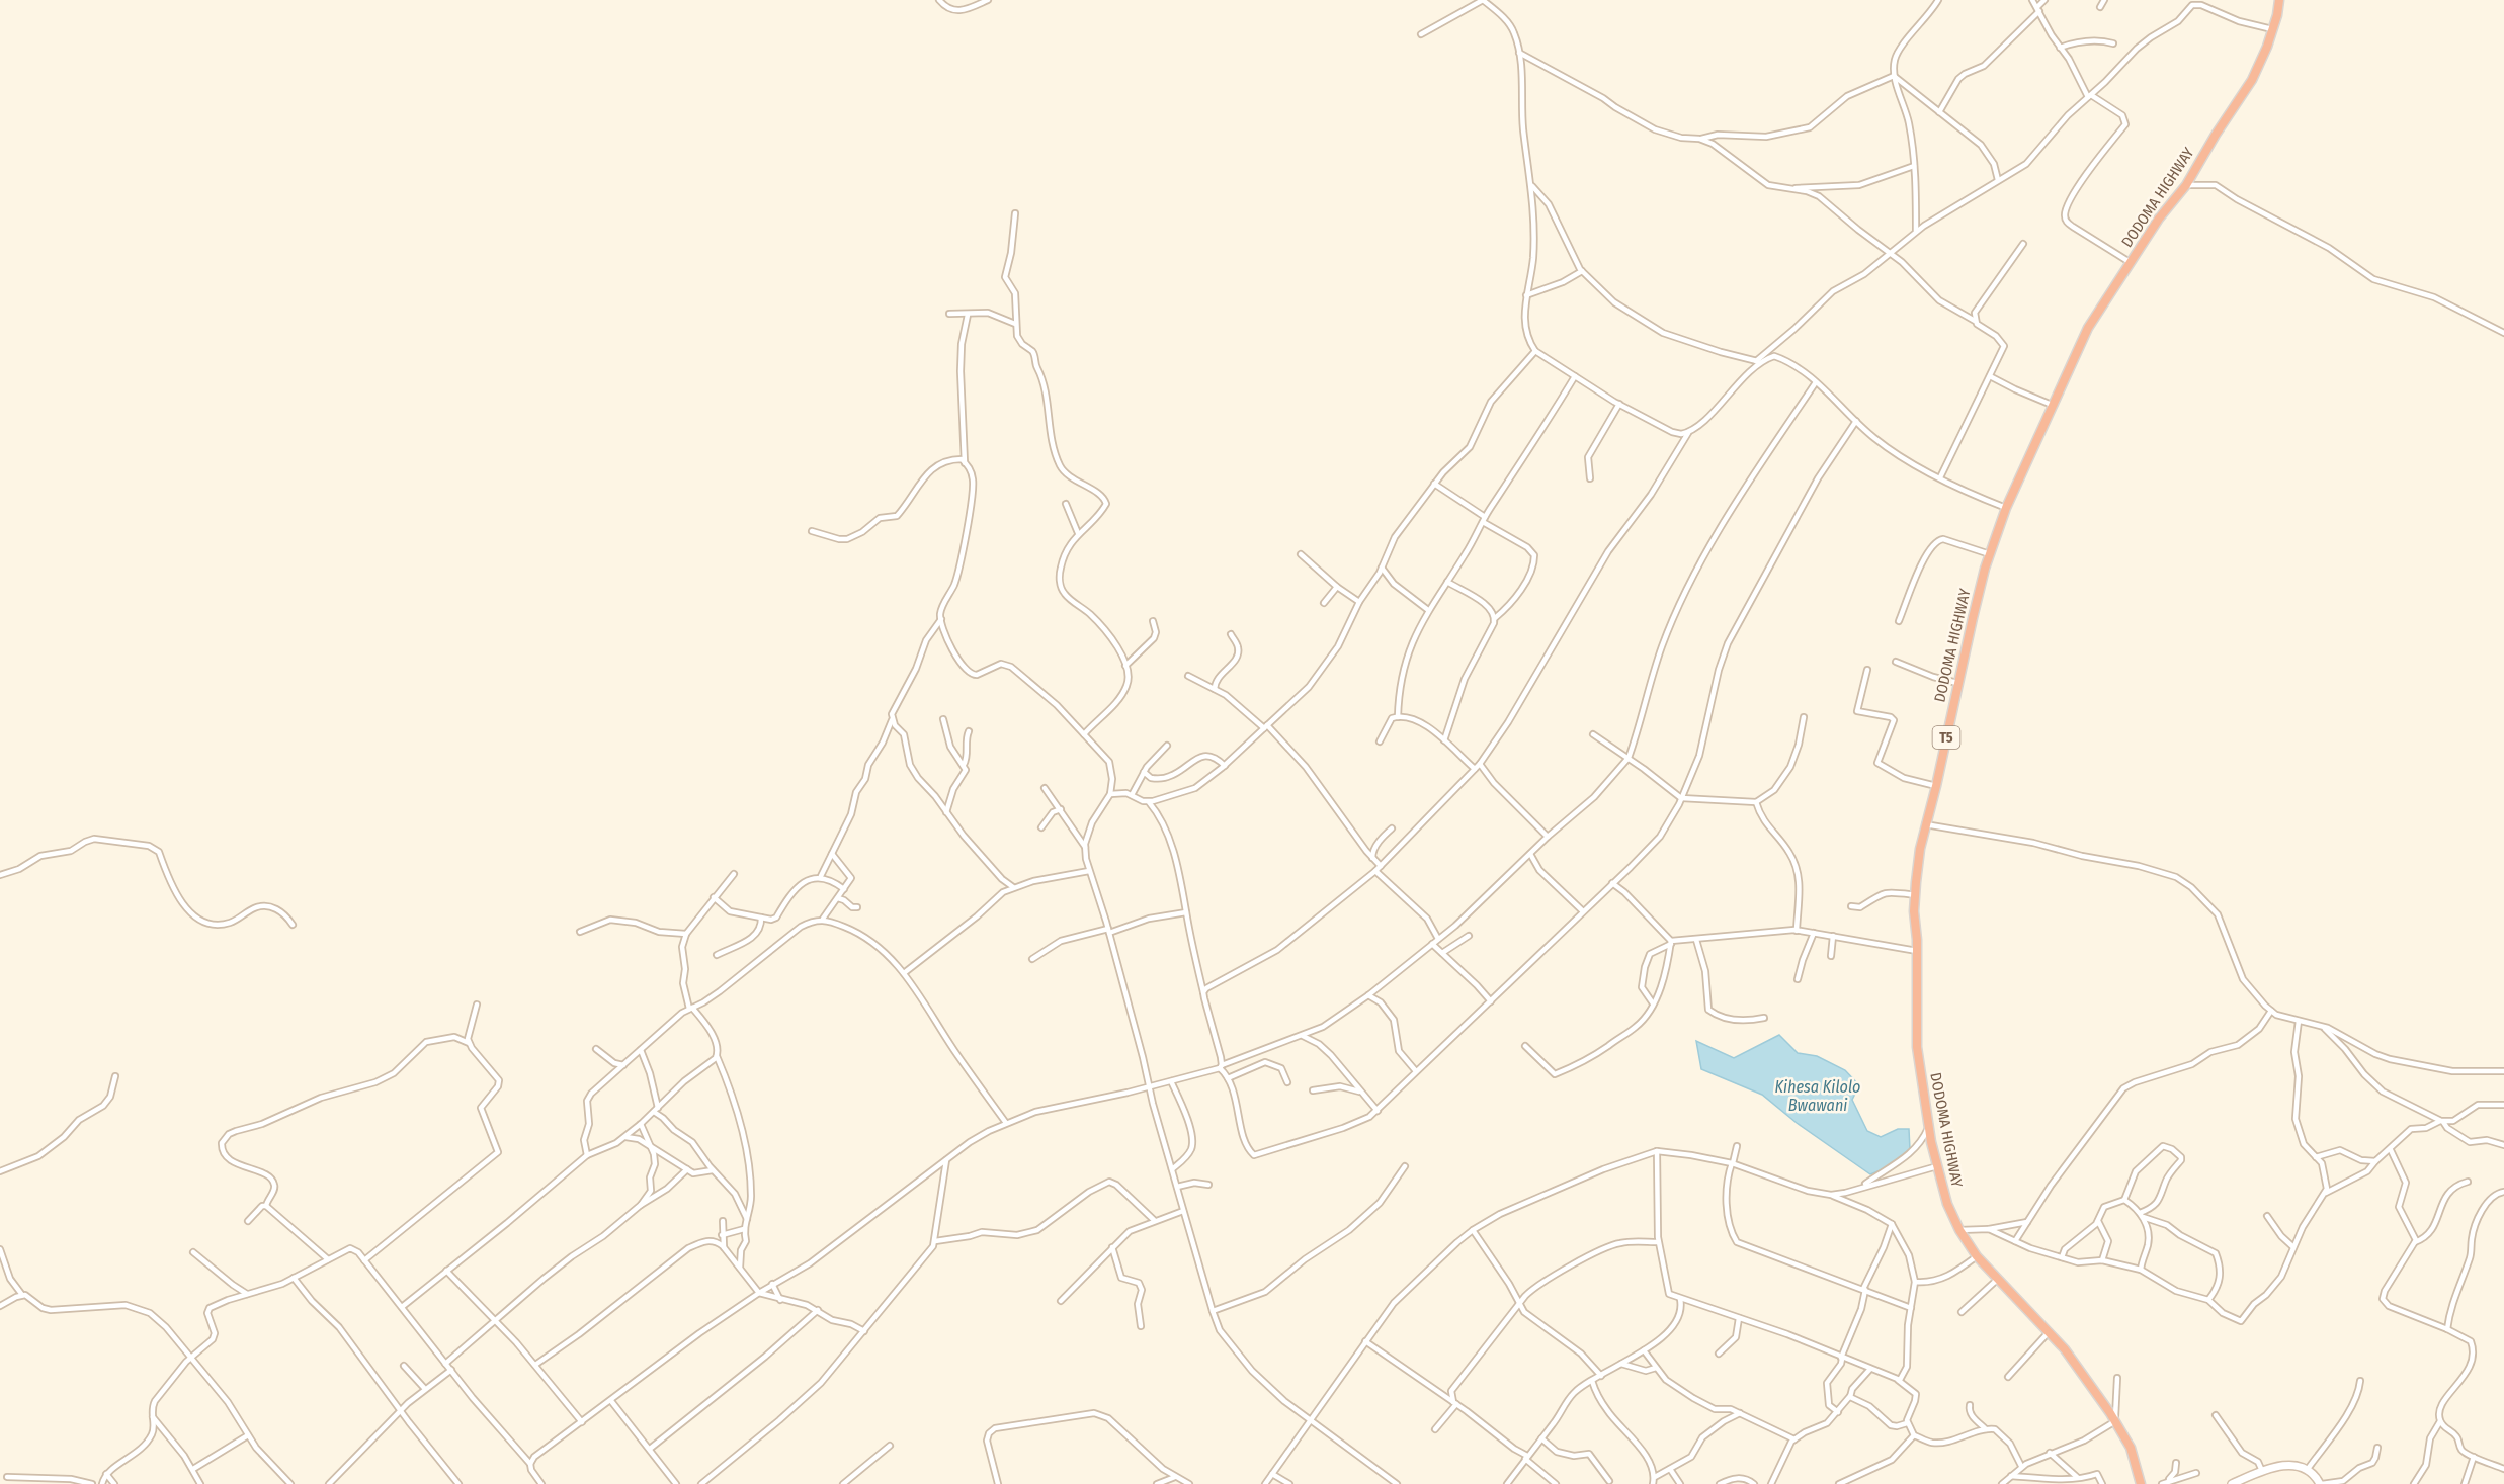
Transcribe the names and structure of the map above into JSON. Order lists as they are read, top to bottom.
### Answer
{
  "streets": {
    "highway": ["DODOMA HIGHWAY", "T5"]
  },
  "water": ["Kihesa Kilolo Bwawani"]
}
